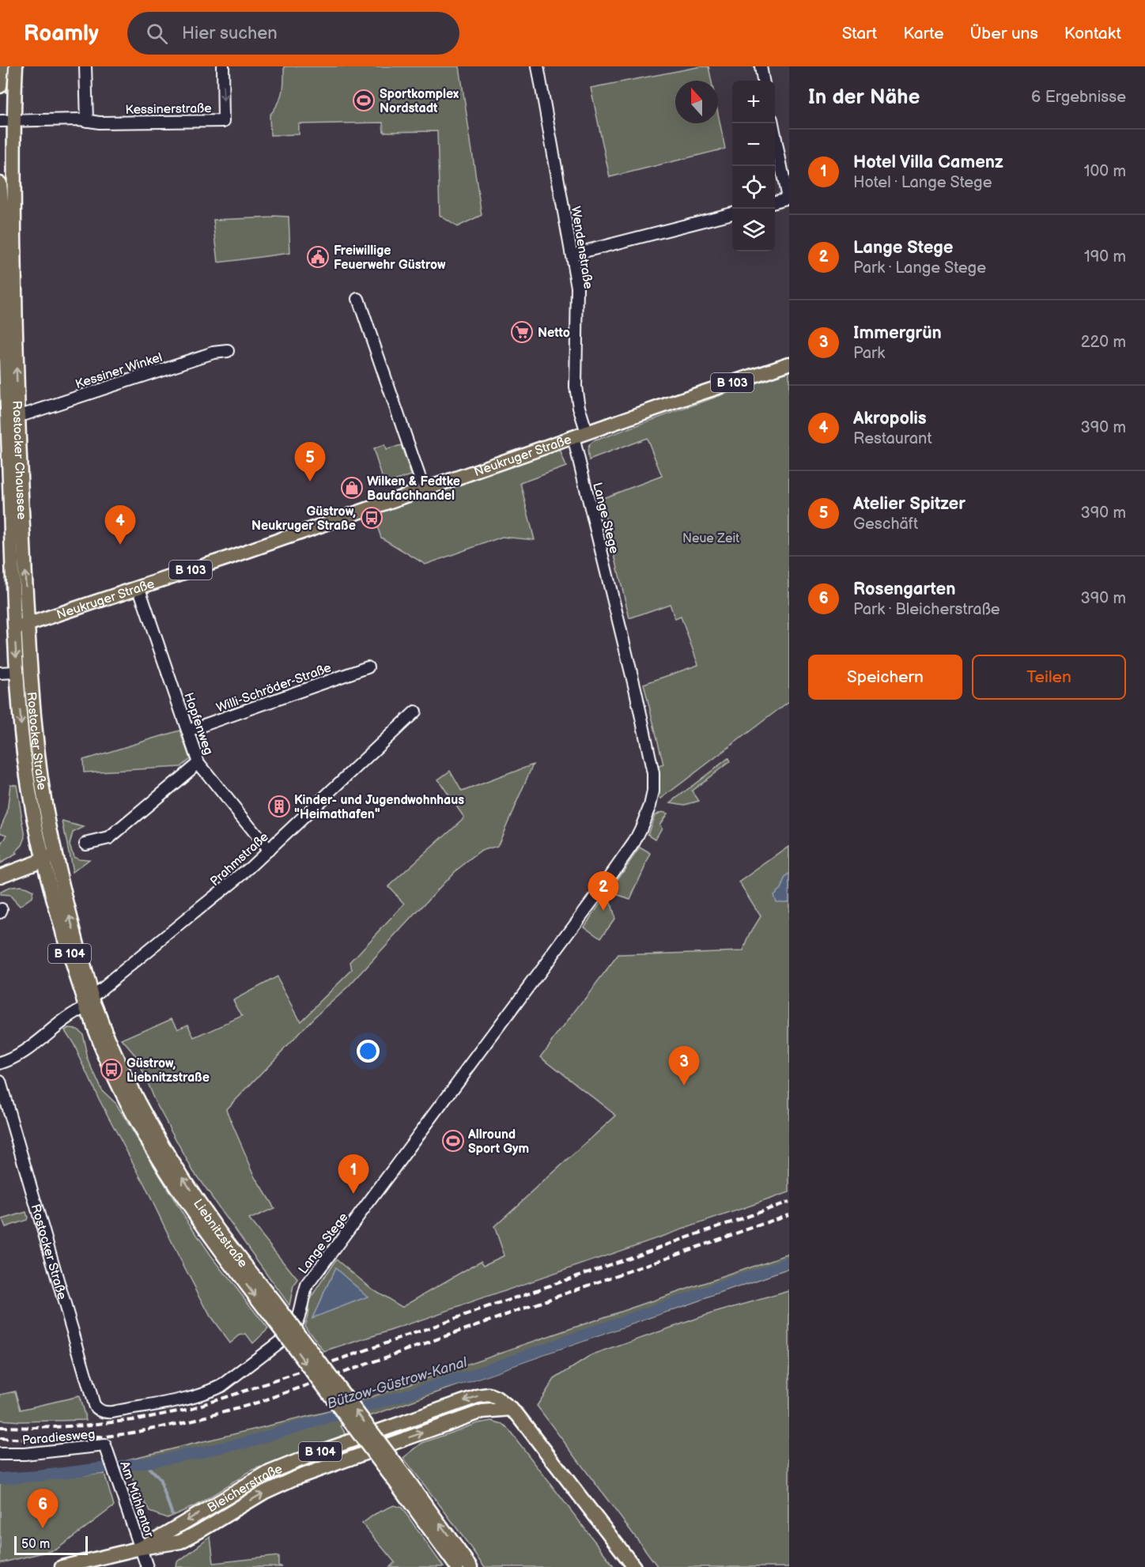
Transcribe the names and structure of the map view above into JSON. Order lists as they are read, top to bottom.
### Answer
{
  "streets": {
    "main road": [
      "B 103",
      "Neukruger Straße",
      "Rostocker Chaussee",
      "Rostocker Straße",
      "B 104",
      "Liebnitzstraße",
      "Bleicherstraße"
    ],
    "street": [
      "Kessinerstraße",
      "Wendenstraße",
      "Kessiner Winkel",
      "Lange Stege",
      "Willi-Schröder-Straße",
      "Hopfenweg",
      "Prahmstraße",
      "Paradiesweg",
      "Am Mühlentor"
    ]
  },
  "crossings": [
    ["Kessinerstraße", "Rostocker Chaussee"],
    ["Wendenstraße", "Neukruger Straße"],
    ["Kessiner Winkel", "Rostocker Chaussee"],
    ["Neukruger Straße", "Rostocker Chaussee"],
    ["Neukruger Straße", "Lange Stege"],
    ["Neukruger Straße", "Hopfenweg"],
    ["Neukruger Straße", "Rostocker Straße"],
    ["Rostocker Chaussee", "Rostocker Straße"],
    ["Lange Stege", "Rostocker Straße"],
    ["Willi-Schröder-Straße", "Hopfenweg"],
    ["Hopfenweg", "Prahmstraße"],
    ["Rostocker Straße", "Liebnitzstraße"],
    ["Prahmstraße", "Liebnitzstraße"],
    ["B 104", "Liebnitzstraße"],
    ["Paradiesweg", "Am Mühlentor"],
    ["Bleicherstraße", "Am Mühlentor"]
  ],
  "water": ["Bützow-Güstrow-Kanal"],
  "parks": ["Neue Zeit"],
  "places": {
    "sports": ["Sportkomplex Nordstadt", "Allround Sport Gym"],
    "public building": ["Freiwillige Feuerwehr Güstrow"],
    "supermarket": ["Netto"],
    "shop": ["Wilken & Fedtke Baufachhandel"],
    "bus stop": ["Güstrow, Neukruger Straße", "Güstrow, Liebnitzstraße"],
    "building": ["Kinder- und Jugendwohnhaus \"Heimathafen\""]
  },
  "scale_bar": "50 m",
  "north": "top",
  "page": {
    "header": "Roamly",
    "search": "Hier suchen",
    "nav": [
      "Start",
      "Karte",
      "Über uns",
      "Kontakt"
    ],
    "heading": ["In der Nähe", "6 Ergebnisse"],
    "map_buttons": ["+", "−"],
    "list": [
      {
        "mark": "1",
        "name": "Hotel Villa Camenz",
        "note": "Hotel · Lange Stege",
        "value": "100 m"
      },
      {
        "mark": "2",
        "name": "Lange Stege",
        "note": "Park · Lange Stege",
        "value": "190 m"
      },
      {
        "mark": "3",
        "name": "Immergrün",
        "note": "Park",
        "value": "220 m"
      },
      {
        "mark": "4",
        "name": "Akropolis",
        "note": "Restaurant",
        "value": "390 m"
      },
      {
        "mark": "5",
        "name": "Atelier Spitzer",
        "note": "Geschäft",
        "value": "390 m"
      },
      {
        "mark": "6",
        "name": "Rosengarten",
        "note": "Park · Bleicherstraße",
        "value": "390 m"
      }
    ],
    "pins": [
      "5",
      "4",
      "2",
      "3",
      "1",
      "6"
    ],
    "buttons": ["Speichern", "Teilen"],
    "scale": "50 m"
  }
}
